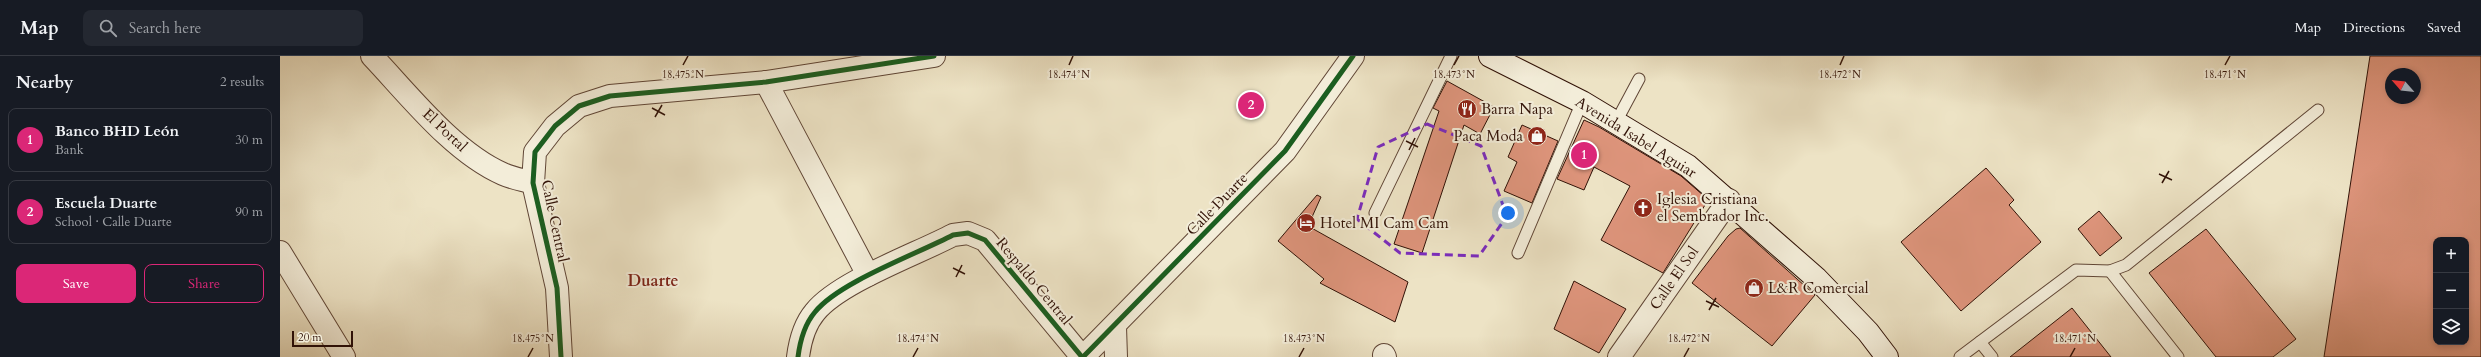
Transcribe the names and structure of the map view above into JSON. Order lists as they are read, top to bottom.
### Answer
{
  "streets": {
    "street": [
      "El Portal",
      "Avenida Isabel Aguiar",
      "Calle Duarte",
      "Calle Central",
      "Calle El Sol",
      "Respaldo Central"
    ]
  },
  "crossings": [
    ["El Portal", "Calle Central"],
    ["Avenida Isabel Aguiar", "Calle El Sol"],
    ["Calle Duarte", "Respaldo Central"]
  ],
  "districts": ["Duarte"],
  "places": {
    "restaurant": ["Barra Napa"],
    "shop": ["Paca Moda", "L&R Comercial"],
    "church": ["Iglesia Cristiana el Sembrador Inc."],
    "hotel": ["Hotel MI Cam Cam"]
  },
  "scale_bar": "20 m",
  "north": "top left",
  "page": {
    "header": "Map",
    "search": "Search here",
    "nav": ["Map", "Directions", "Saved"],
    "heading": ["Nearby", "2 results"],
    "pins": ["2", "1"],
    "list": [
      {
        "mark": "1",
        "name": "Banco BHD León",
        "note": "Bank",
        "value": "30 m"
      },
      {
        "mark": "2",
        "name": "Escuela Duarte",
        "note": "School · Calle Duarte",
        "value": "90 m"
      }
    ],
    "map_buttons": ["+", "−"],
    "buttons": ["Save", "Share"],
    "scale": "20 m"
  },
  "coordinates": [
    "18.472°N",
    "18.471°N",
    "18.475°N",
    "18.474°N",
    "18.473°N"
  ]
}
